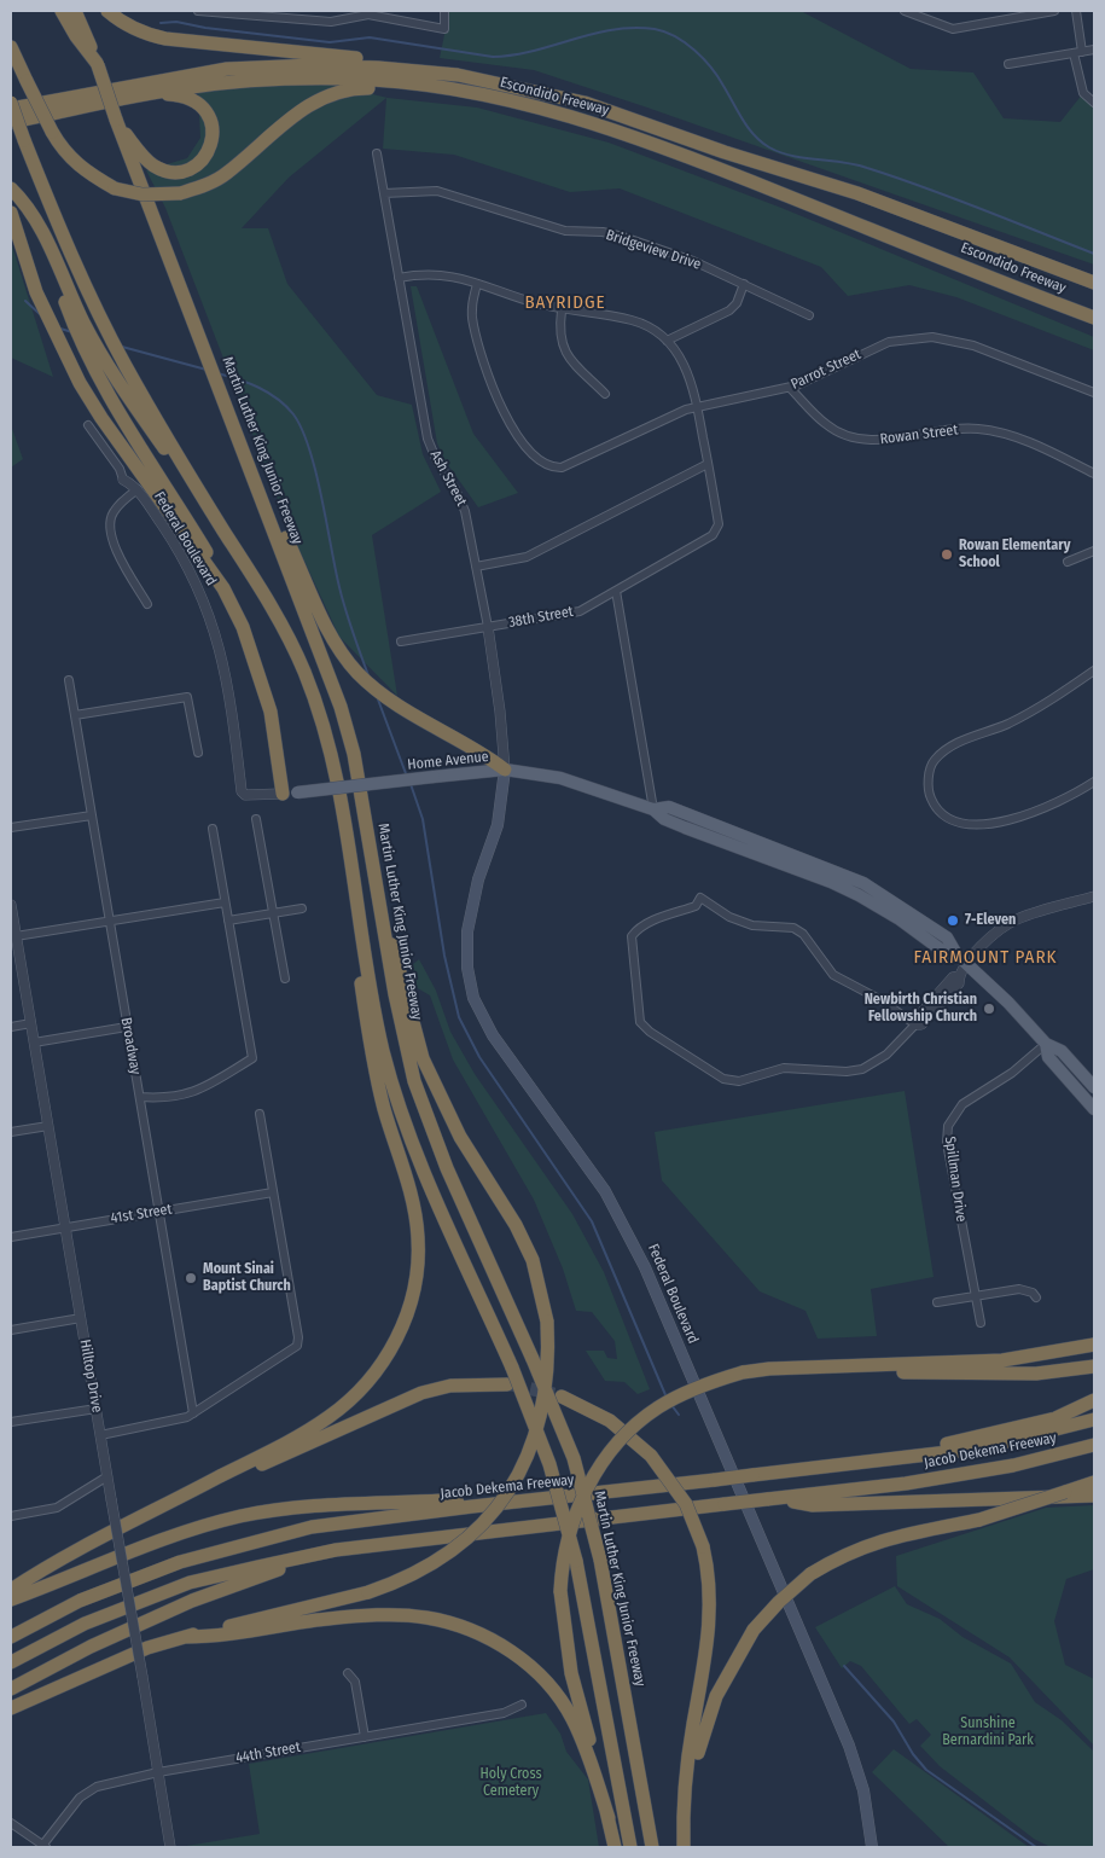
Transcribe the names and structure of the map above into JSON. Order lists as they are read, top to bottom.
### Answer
{
  "streets": {
    "highway": ["Escondido Freeway", "Martin Luther King Junior Freeway", "Jacob Dekema Freeway"],
    "main road": ["Federal Boulevard", "Home Avenue"],
    "street": [
      "Bridgeview Drive",
      "Parrot Street",
      "Rowan Street",
      "Ash Street",
      "38th Street",
      "Broadway",
      "Spillman Drive",
      "41st Street",
      "Hilltop Drive",
      "44th Street"
    ]
  },
  "crossings": [
    ["Bridgeview Drive", "Ash Street"],
    ["Parrot Street", "Rowan Street"],
    ["Ash Street", "Federal Boulevard"],
    ["Ash Street", "38th Street"],
    ["Ash Street", "Home Avenue"],
    ["Federal Boulevard", "Home Avenue"],
    ["Home Avenue", "Spillman Drive"],
    ["Broadway", "41st Street"],
    ["41st Street", "Hilltop Drive"],
    ["Hilltop Drive", "44th Street"]
  ],
  "districts": ["BAYRIDGE", "FAIRMOUNT PARK"],
  "parks": ["Sunshine Bernardini Park", "Holy Cross Cemetery"],
  "places": [
    "Rowan Elementary School",
    "7-Eleven",
    "Newbirth Christian Fellowship Church",
    "Mount Sinai Baptist Church"
  ]
}
